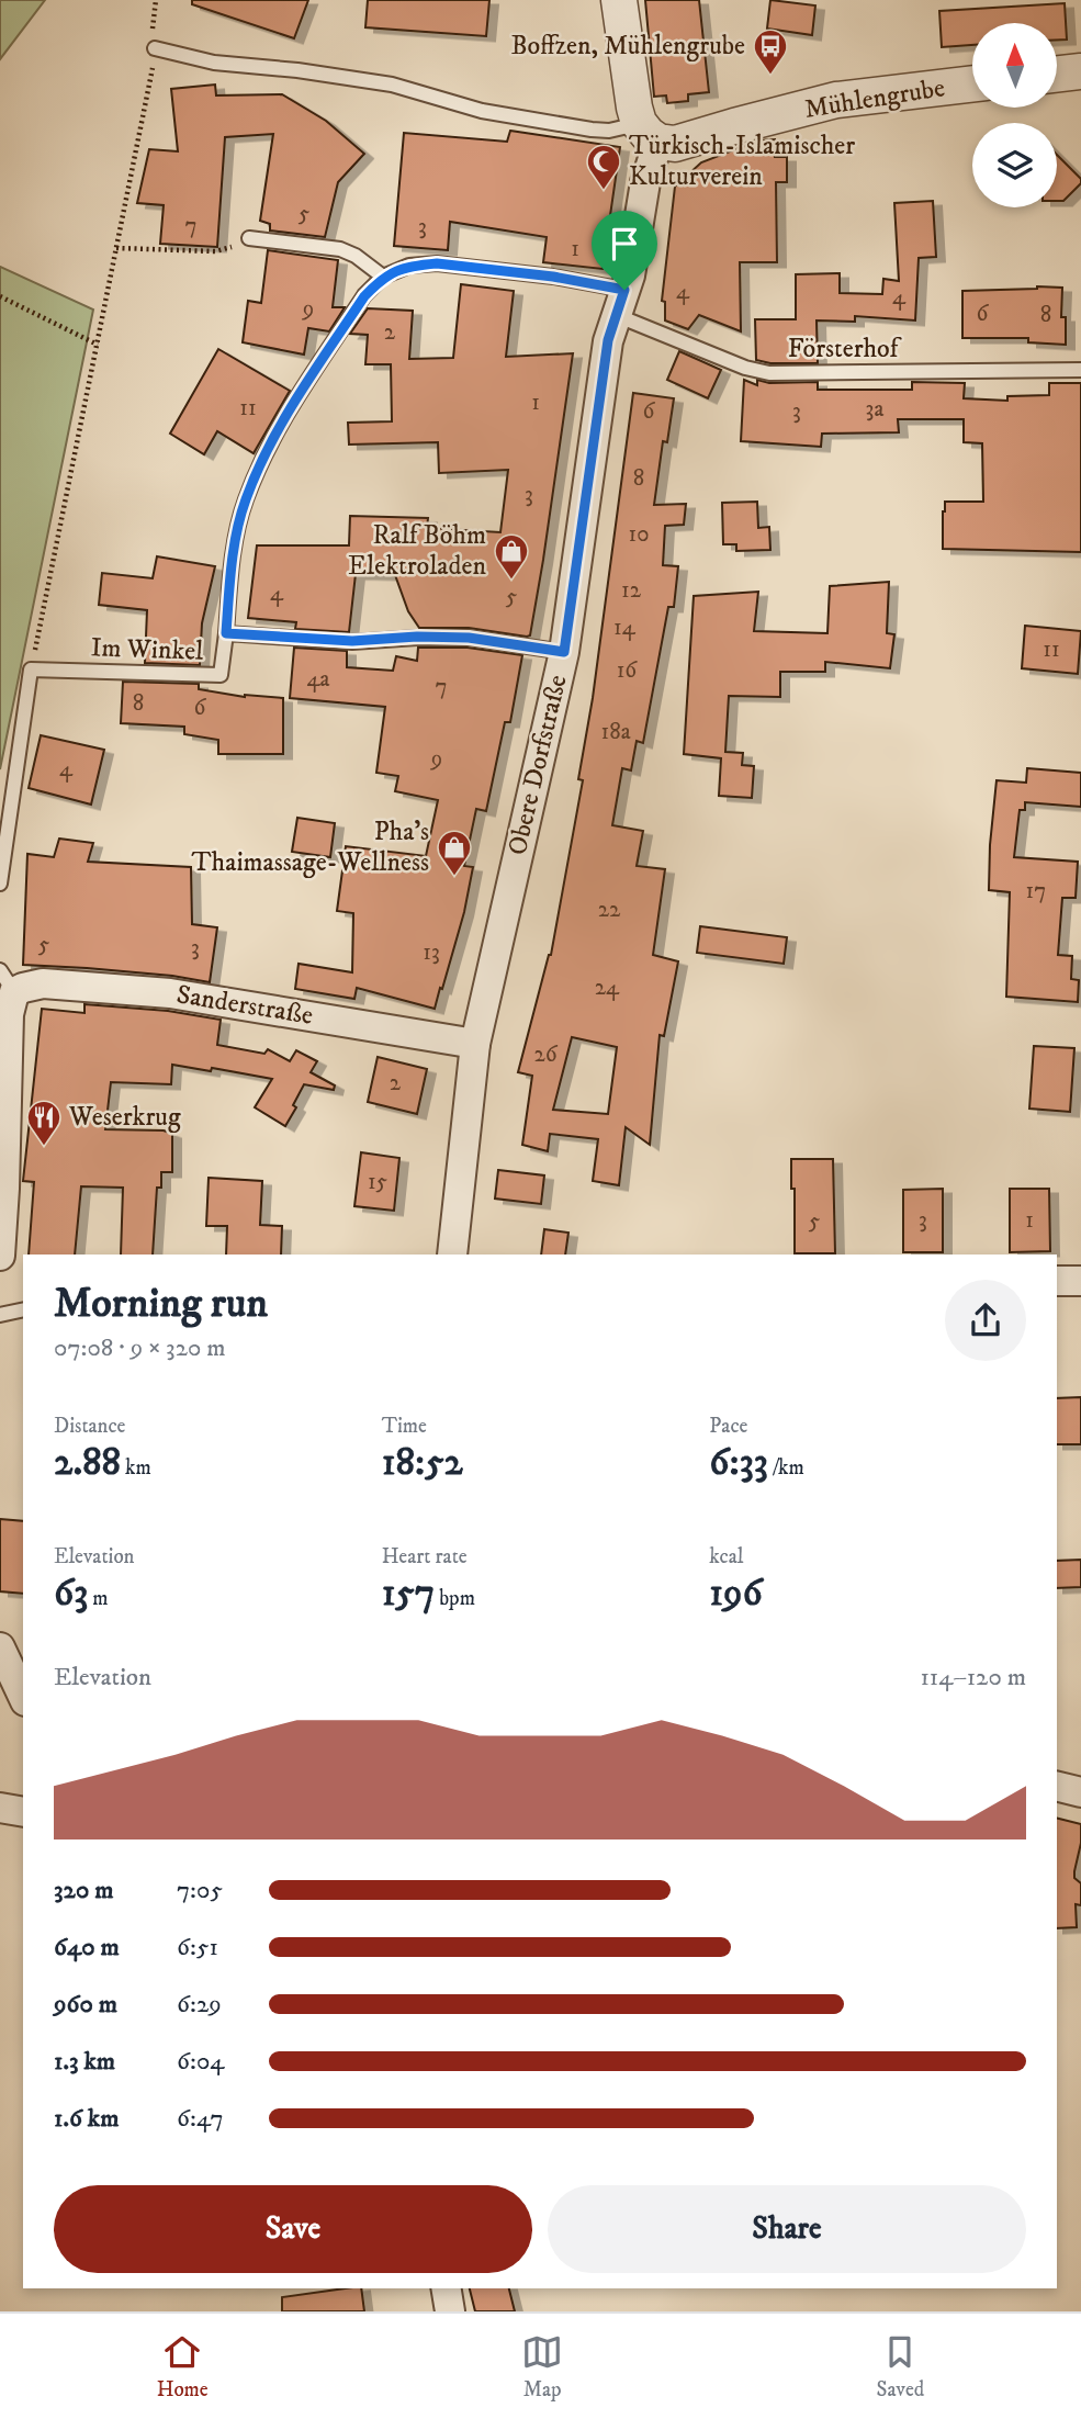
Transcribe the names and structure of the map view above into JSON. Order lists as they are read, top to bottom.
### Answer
{
  "streets": {
    "street": ["Mühlengrube", "Obere Dorfstraße", "Sanderstraße"],
    "lane": ["Försterhof", "Im Winkel"]
  },
  "crossings": [
    ["Mühlengrube", "Obere Dorfstraße"],
    ["Försterhof", "Obere Dorfstraße"],
    ["Im Winkel", "Obere Dorfstraße"],
    ["Obere Dorfstraße", "Sanderstraße"]
  ],
  "places": {
    "bus stop": ["Boffzen, Mühlengrube"],
    "mosque": ["Türkisch-Islamischer Kulturverein"],
    "shop": ["Ralf Böhm Elektroladen", "Pha's Thaimassage-Wellness"],
    "restaurant": ["Weserkrug"]
  },
  "house_numbers": [
    "5",
    "7",
    "3",
    "1",
    "4",
    "4",
    "9",
    "6",
    "8",
    "2",
    "1",
    "11",
    "3a",
    "6",
    "3",
    "8",
    "3",
    "10",
    "12",
    "4",
    "5",
    "14",
    "11",
    "16",
    "4a",
    "7",
    "8",
    "6",
    "18a",
    "9",
    "4",
    "17",
    "22",
    "5",
    "3",
    "13",
    "24",
    "26",
    "2",
    "15",
    "3",
    "1",
    "5"
  ],
  "north": "top",
  "page": {
    "heading": ["Morning run", "07:08 · 9 × 320 m"],
    "stats": [
      ["Distance", "2.88 km"],
      ["Time", "18:52"],
      ["Pace", "6:33 /km"],
      ["Elevation", "63 m"],
      ["Heart rate", "157 bpm"],
      ["kcal", "196"]
    ],
    "chart": ["Elevation", "114–120 m"],
    "list": [
      {
        "name": "320 m",
        "note": "7:05"
      },
      {
        "name": "640 m",
        "note": "6:51"
      },
      {
        "name": "960 m",
        "note": "6:29"
      },
      {
        "name": "1.3 km",
        "note": "6:04"
      },
      {
        "name": "1.6 km",
        "note": "6:47"
      }
    ],
    "buttons": ["Save", "Share"],
    "tabs": ["Home", "Map", "Saved"]
  }
}
